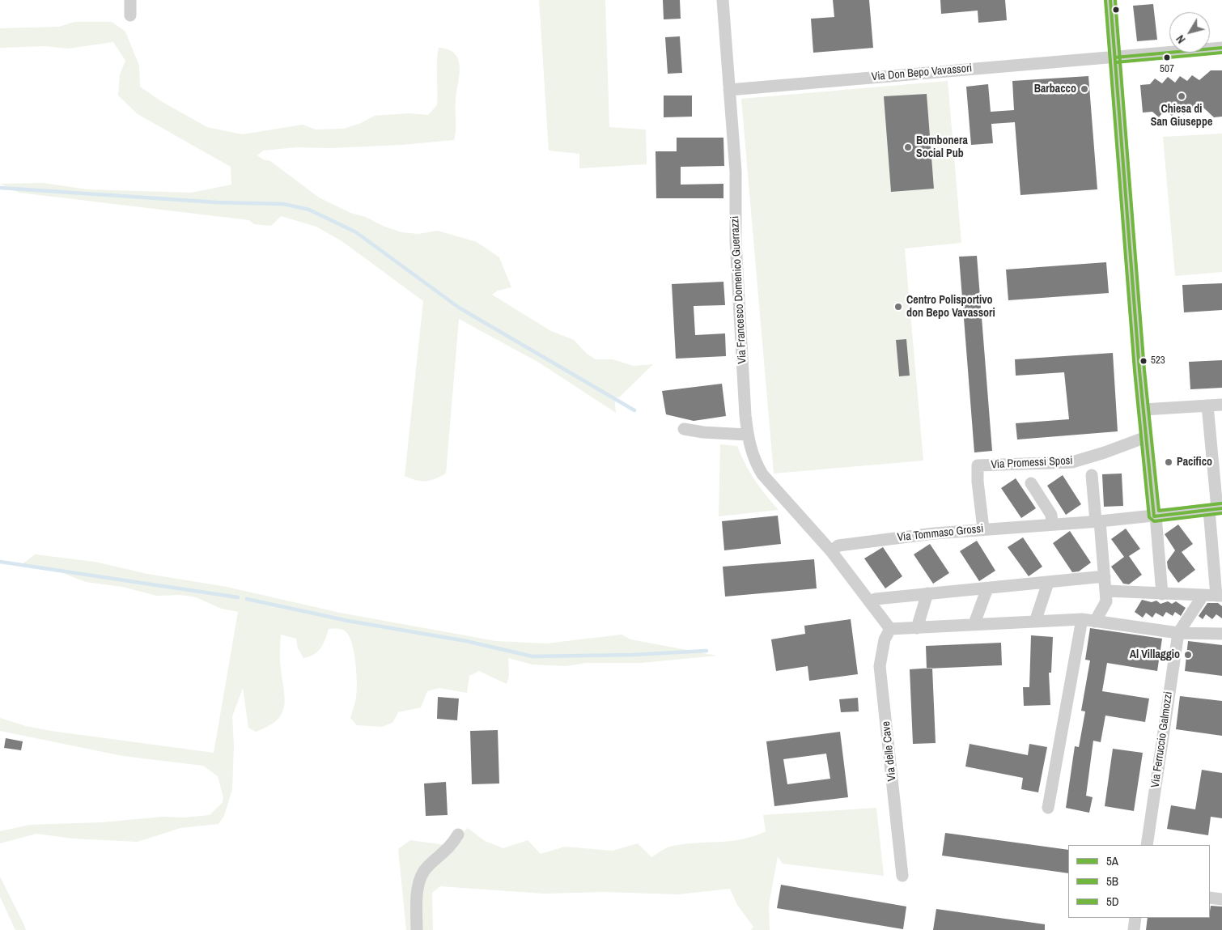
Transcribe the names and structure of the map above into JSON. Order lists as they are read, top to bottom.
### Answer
{
  "streets": {
    "street": [
      "Via Don Bepo Vavassori",
      "Via Francesco Domenico Guerrazzi",
      "Via Promessi Sposi",
      "Via Tommaso Grossi",
      "Via Ferruccio Galmozzi",
      "Via delle Cave"
    ]
  },
  "crossings": [
    ["Via Don Bepo Vavassori", "Via Francesco Domenico Guerrazzi"],
    ["Via Francesco Domenico Guerrazzi", "Via Tommaso Grossi"],
    ["Via Promessi Sposi", "Via Tommaso Grossi"]
  ],
  "places": [
    "507",
    "Barbacco",
    "Chiesa di San Giuseppe",
    "Bombonera Social Pub",
    "Centro Polisportivo don Bepo Vavassori",
    "523",
    "Pacifico",
    "Al Villaggio"
  ],
  "lines": ["transit line 5A", "transit line 5B", "transit line 5D"],
  "legend": ["5A", "5B", "5D"],
  "north": "bottom left"
}
